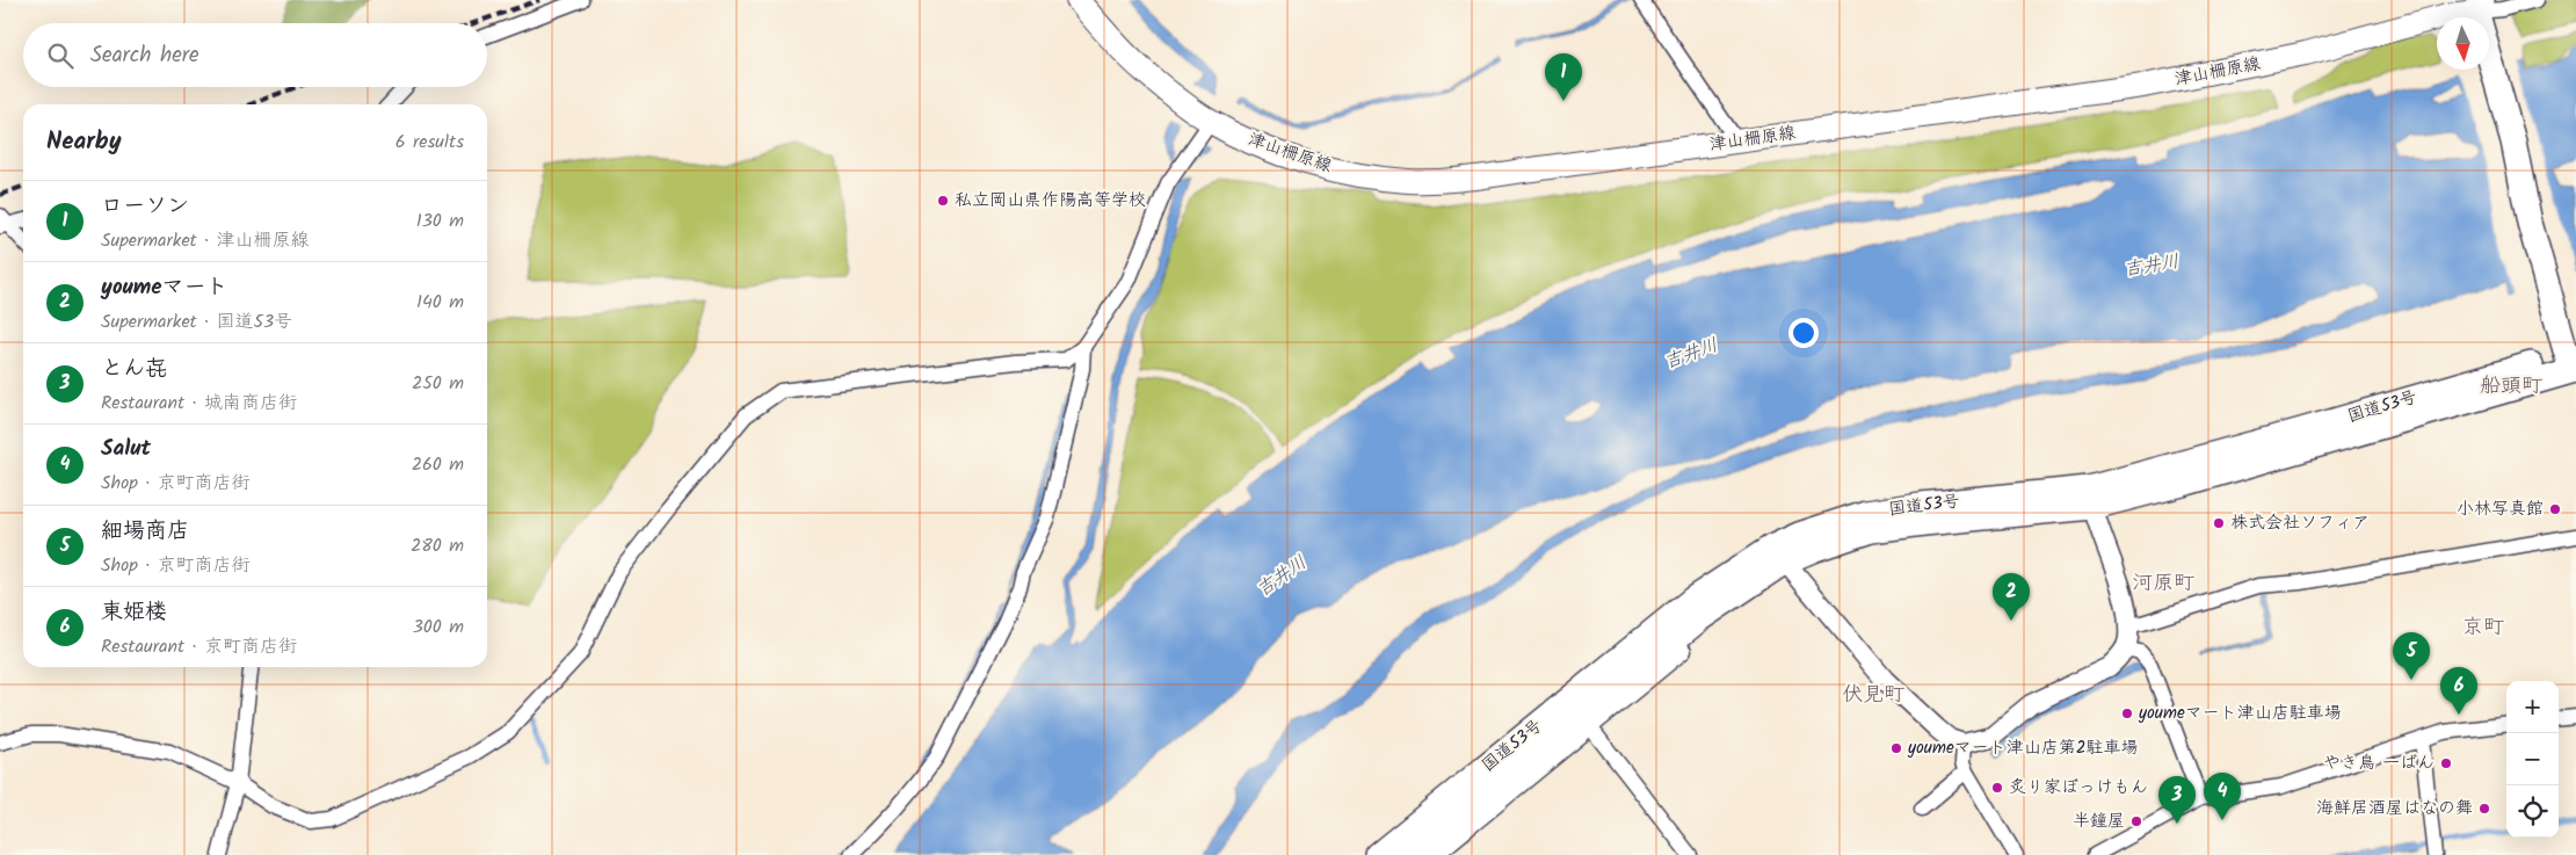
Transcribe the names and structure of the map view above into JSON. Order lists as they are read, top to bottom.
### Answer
{
  "streets": {
    "highway": ["国道53号"],
    "main road": ["津山柵原線"]
  },
  "crossings": [
    ["津山柵原線", "国道53号"]
  ],
  "districts": [
    "船頭町",
    "河原町",
    "京町",
    "伏見町"
  ],
  "water": ["吉井川"],
  "places": [
    "私立岡山県作陽高等学校",
    "小林写真館",
    "株式会社ソフィア",
    "youmeマート津山店駐車場",
    "youmeマート津山店第2駐車場",
    "やき鳥 一ばん",
    "炙り家ぼっけもん",
    "海鮮居酒屋はなの舞",
    "半鐘屋"
  ],
  "north": "bottom",
  "page": {
    "search": "Search here",
    "pins": [
      "1",
      "2",
      "5",
      "6",
      "4",
      "3"
    ],
    "heading": ["Nearby", "6 results"],
    "list": [
      {
        "mark": "1",
        "name": "ローソン",
        "note": "Supermarket · 津山柵原線",
        "value": "130 m"
      },
      {
        "mark": "2",
        "name": "youmeマート",
        "note": "Supermarket · 国道53号",
        "value": "140 m"
      },
      {
        "mark": "3",
        "name": "とん㐂",
        "note": "Restaurant · 城南商店街",
        "value": "250 m"
      },
      {
        "mark": "4",
        "name": "Salut",
        "note": "Shop · 京町商店街",
        "value": "260 m"
      },
      {
        "mark": "5",
        "name": "細場商店",
        "note": "Shop · 京町商店街",
        "value": "280 m"
      },
      {
        "mark": "6",
        "name": "東姫楼",
        "note": "Restaurant · 京町商店街",
        "value": "300 m"
      }
    ],
    "map_buttons": ["+", "−"]
  }
}
